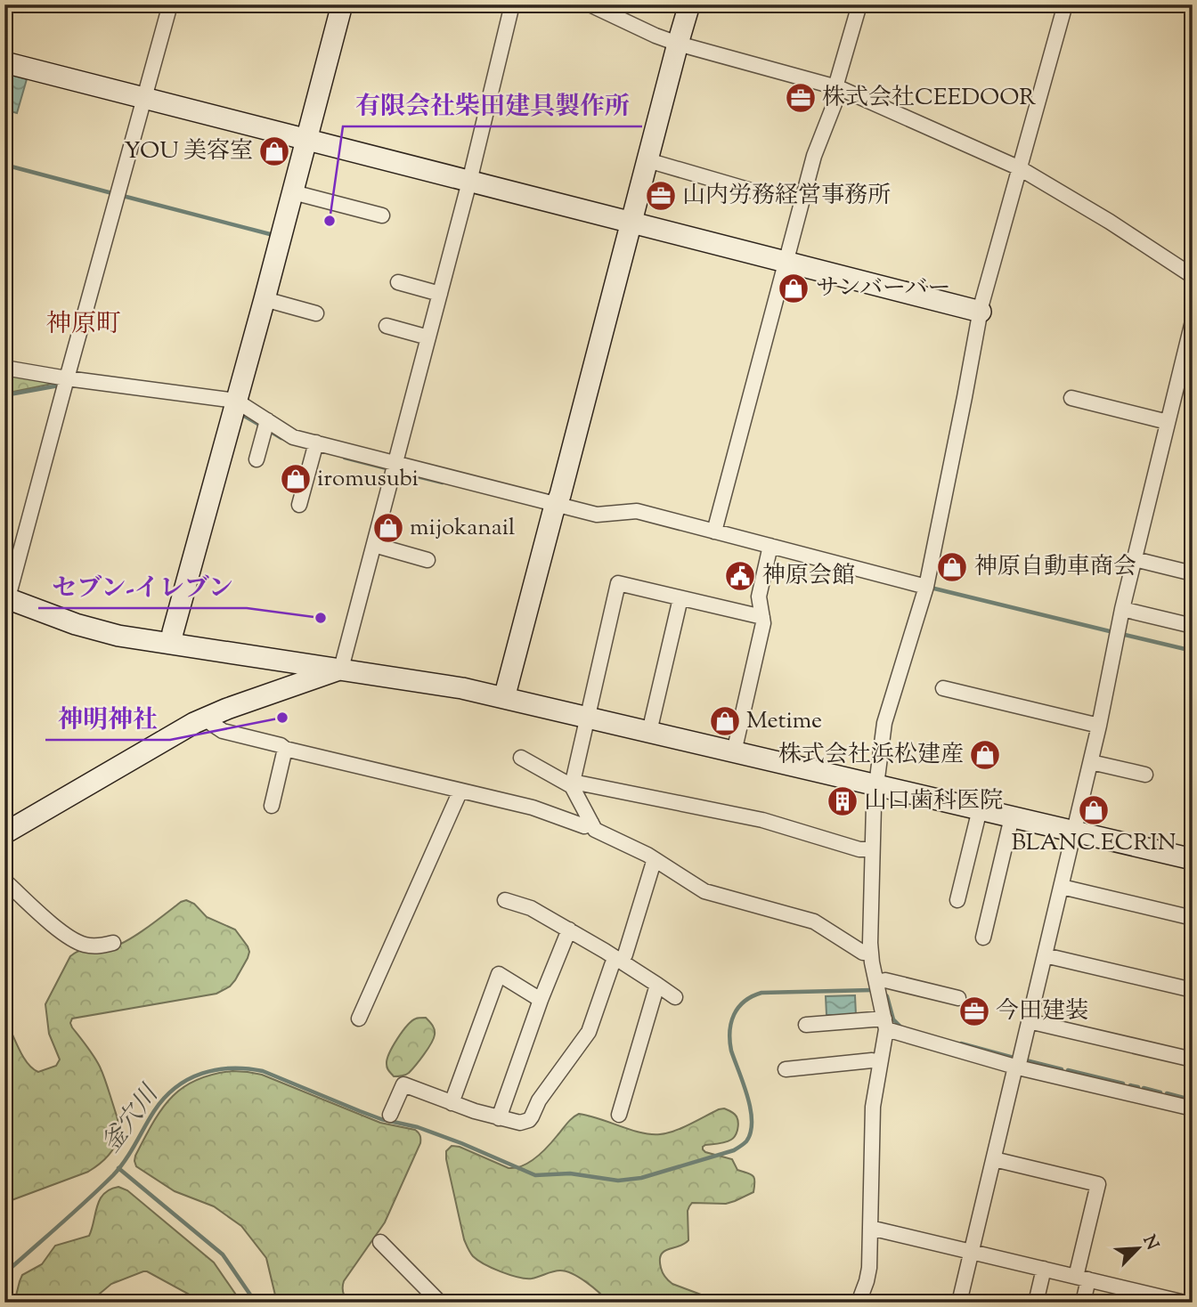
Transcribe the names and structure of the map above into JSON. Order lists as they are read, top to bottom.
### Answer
{
  "districts": ["神原町"],
  "water": ["釜穴川"],
  "places": {
    "office": ["株式会社CEEDOOR", "山内労務経営事務所", "今田建装"],
    "shop": [
      "YOU 美容室",
      "サンバーバー",
      "iromusubi",
      "mijokanail",
      "神原自動車商会",
      "Metime",
      "株式会社浜松建産",
      "BLANC ECRIN"
    ],
    "other": ["有限会社柴田建具製作所", "セブン-イレブン", "神明神社"],
    "public building": ["神原会館"],
    "building": ["山口歯科医院"]
  },
  "north": "top right"
}
